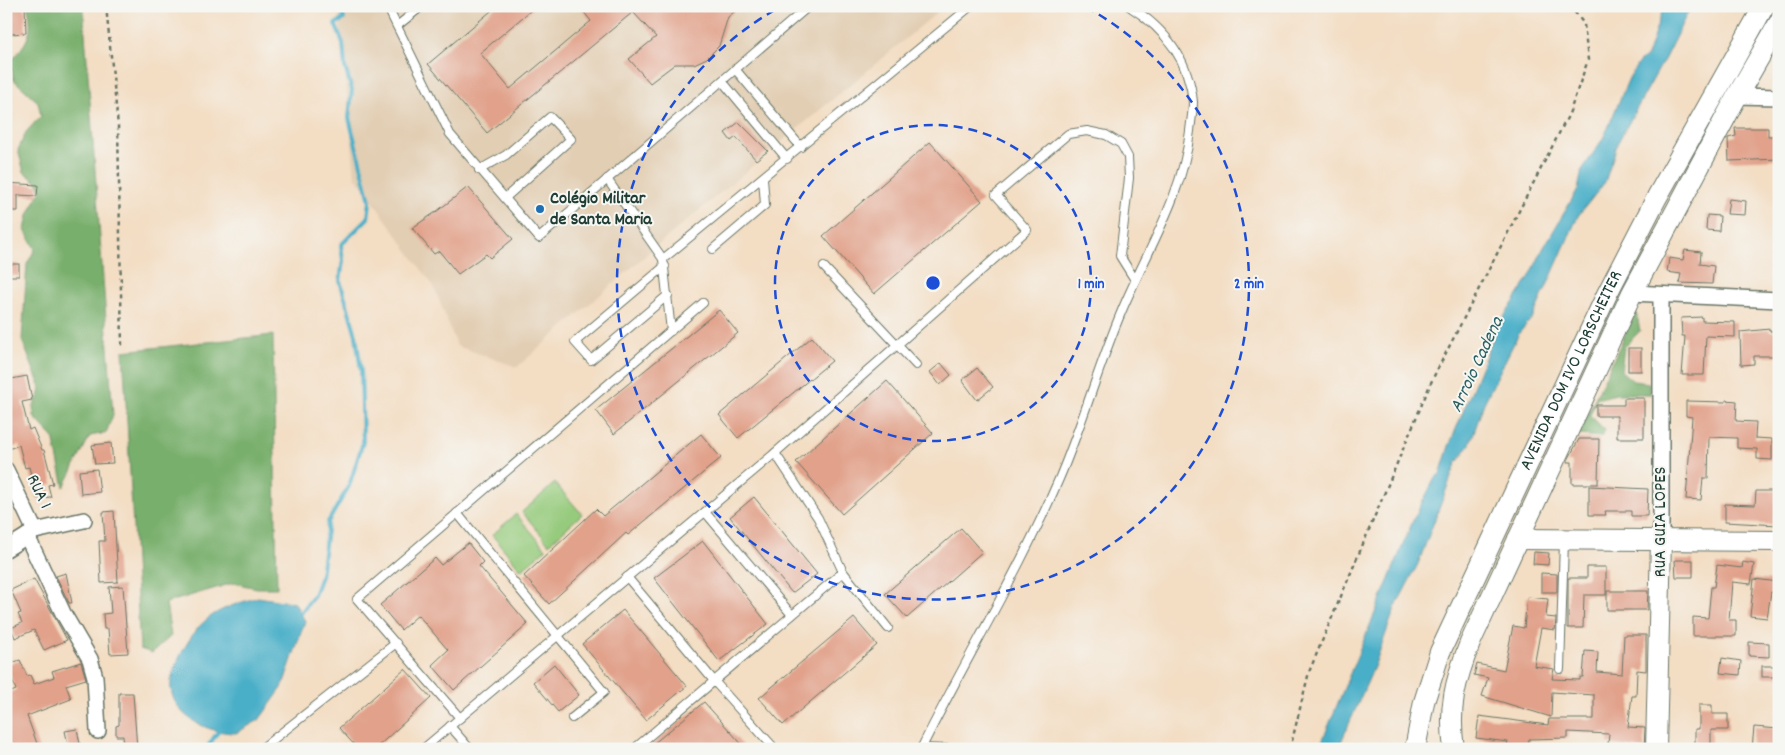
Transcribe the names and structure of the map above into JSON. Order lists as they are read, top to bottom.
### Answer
{
  "streets": {
    "main road": ["AVENIDA DOM IVO LORSCHEITER", "RUA GUIA LOPES"],
    "street": ["RUA 1"]
  },
  "water": ["Arroio Cadena"],
  "places": ["Colégio Militar de Santa Maria"],
  "rings": ["1 min", "2 min"]
}
